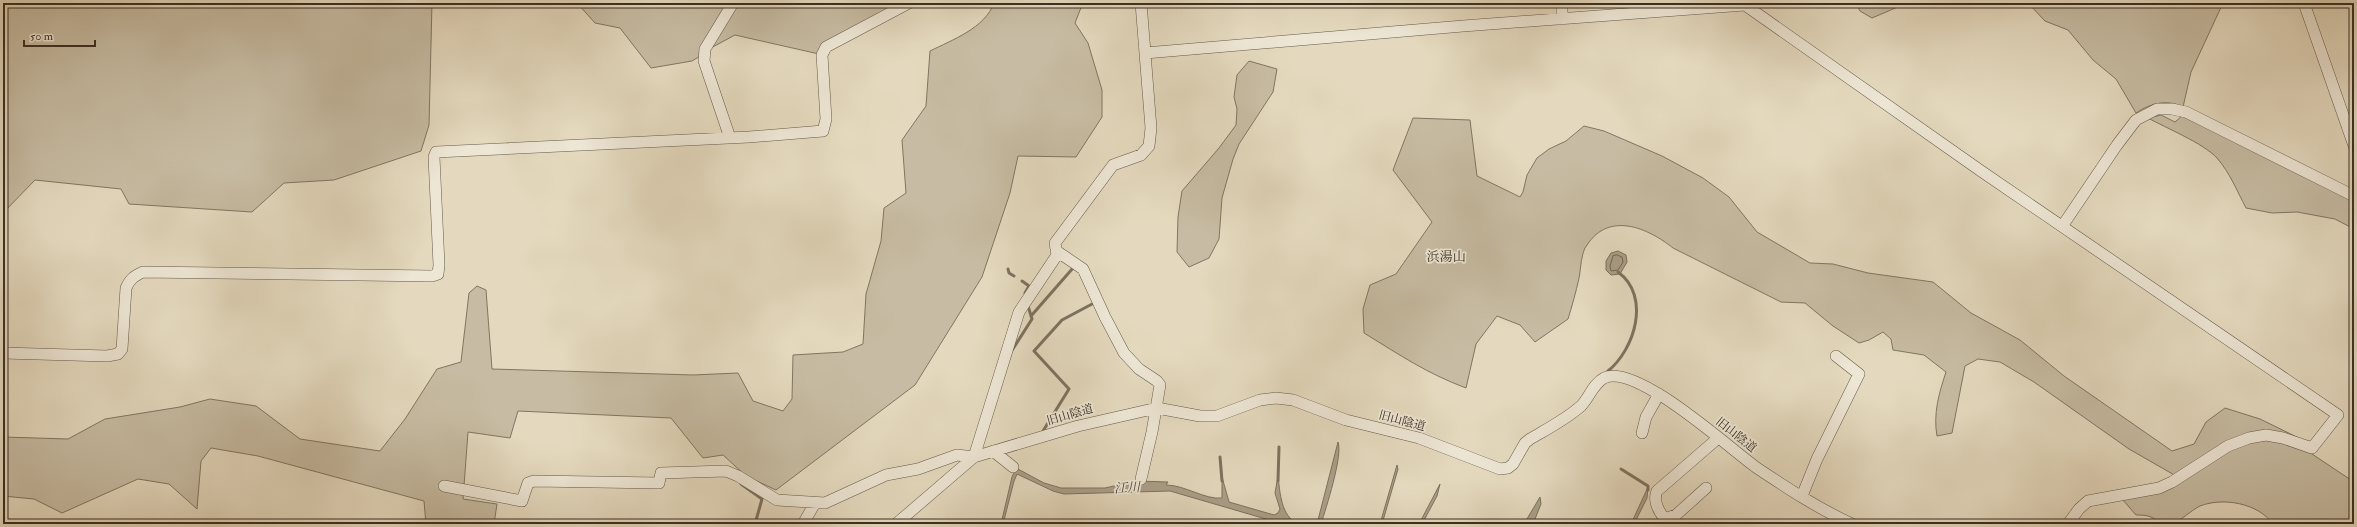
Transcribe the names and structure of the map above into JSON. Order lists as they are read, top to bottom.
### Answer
{
  "streets": {
    "street": ["旧山陰道"]
  },
  "districts": ["浜湯山"],
  "water": ["江川"],
  "scale_bar": "50 m"
}
